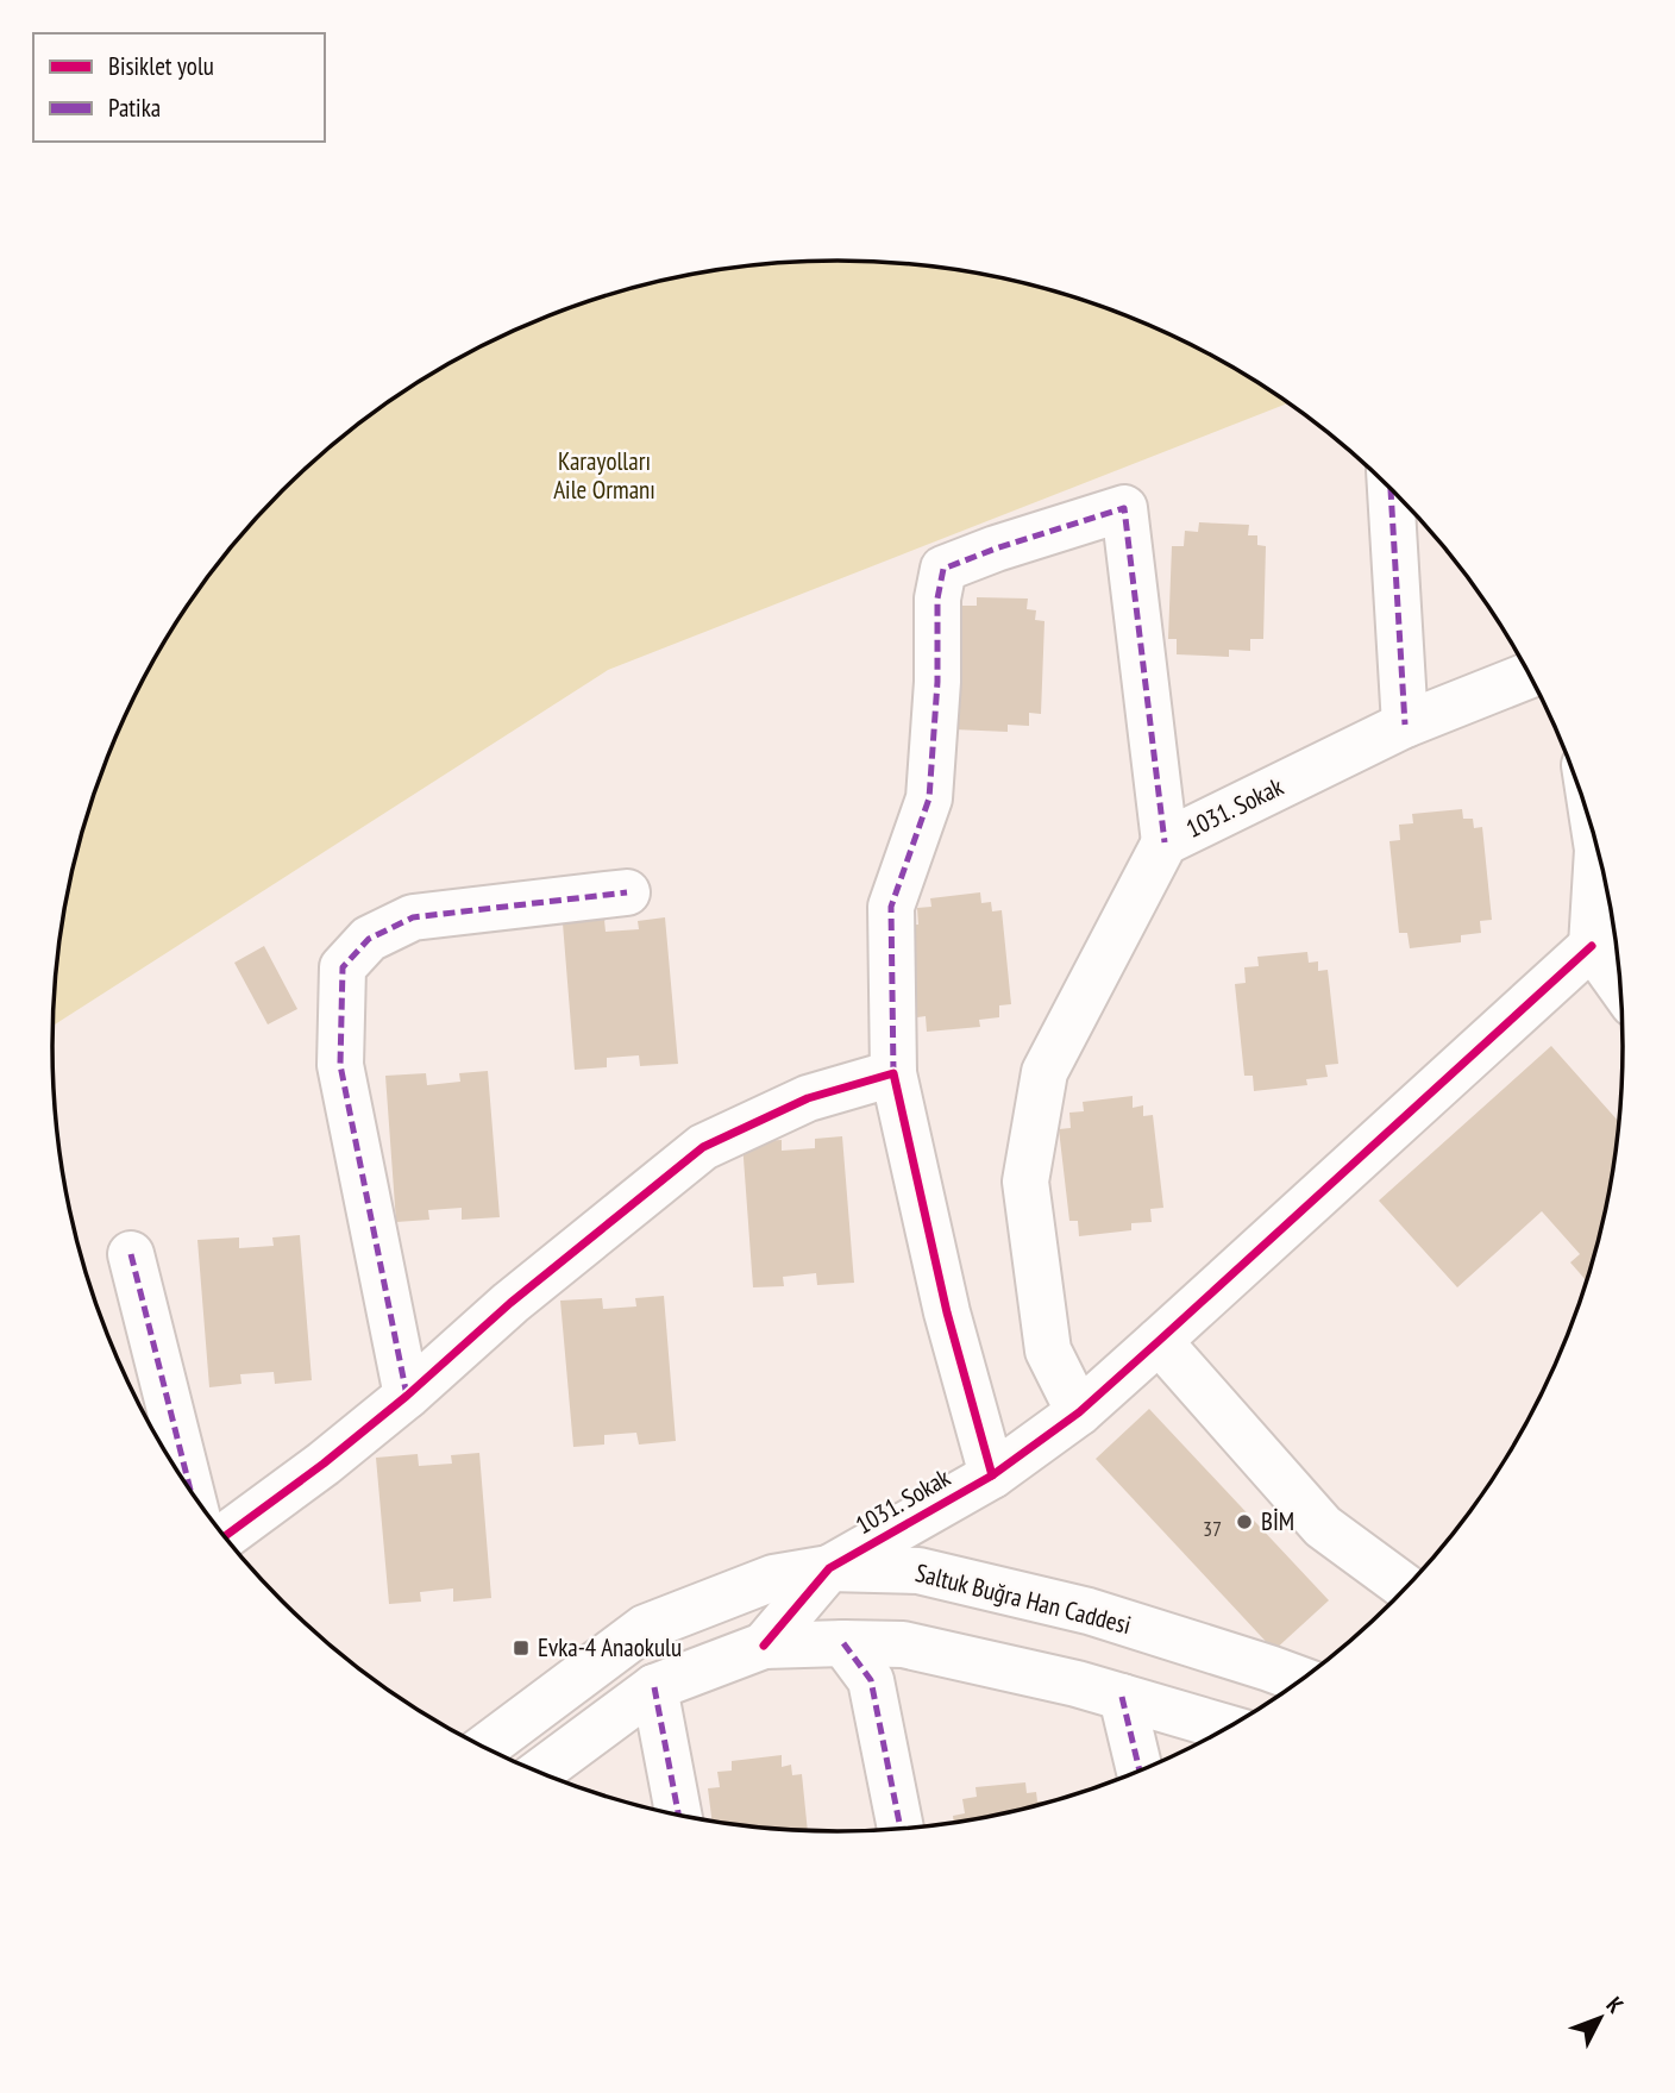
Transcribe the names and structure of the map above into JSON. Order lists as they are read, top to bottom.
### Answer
{
  "streets": {
    "street": ["1031. Sokak", "Saltuk Buğra Han Caddesi"]
  },
  "crossings": [
    ["1031. Sokak", "Saltuk Buğra Han Caddesi"]
  ],
  "parks": ["Karayolları Aile Ormanı"],
  "places": {
    "other": ["BİM"],
    "transit": ["Evka-4 Anaokulu"]
  },
  "house_numbers": ["37"],
  "legend": ["Bisiklet yolu", "Patika"],
  "north": "top right"
}
